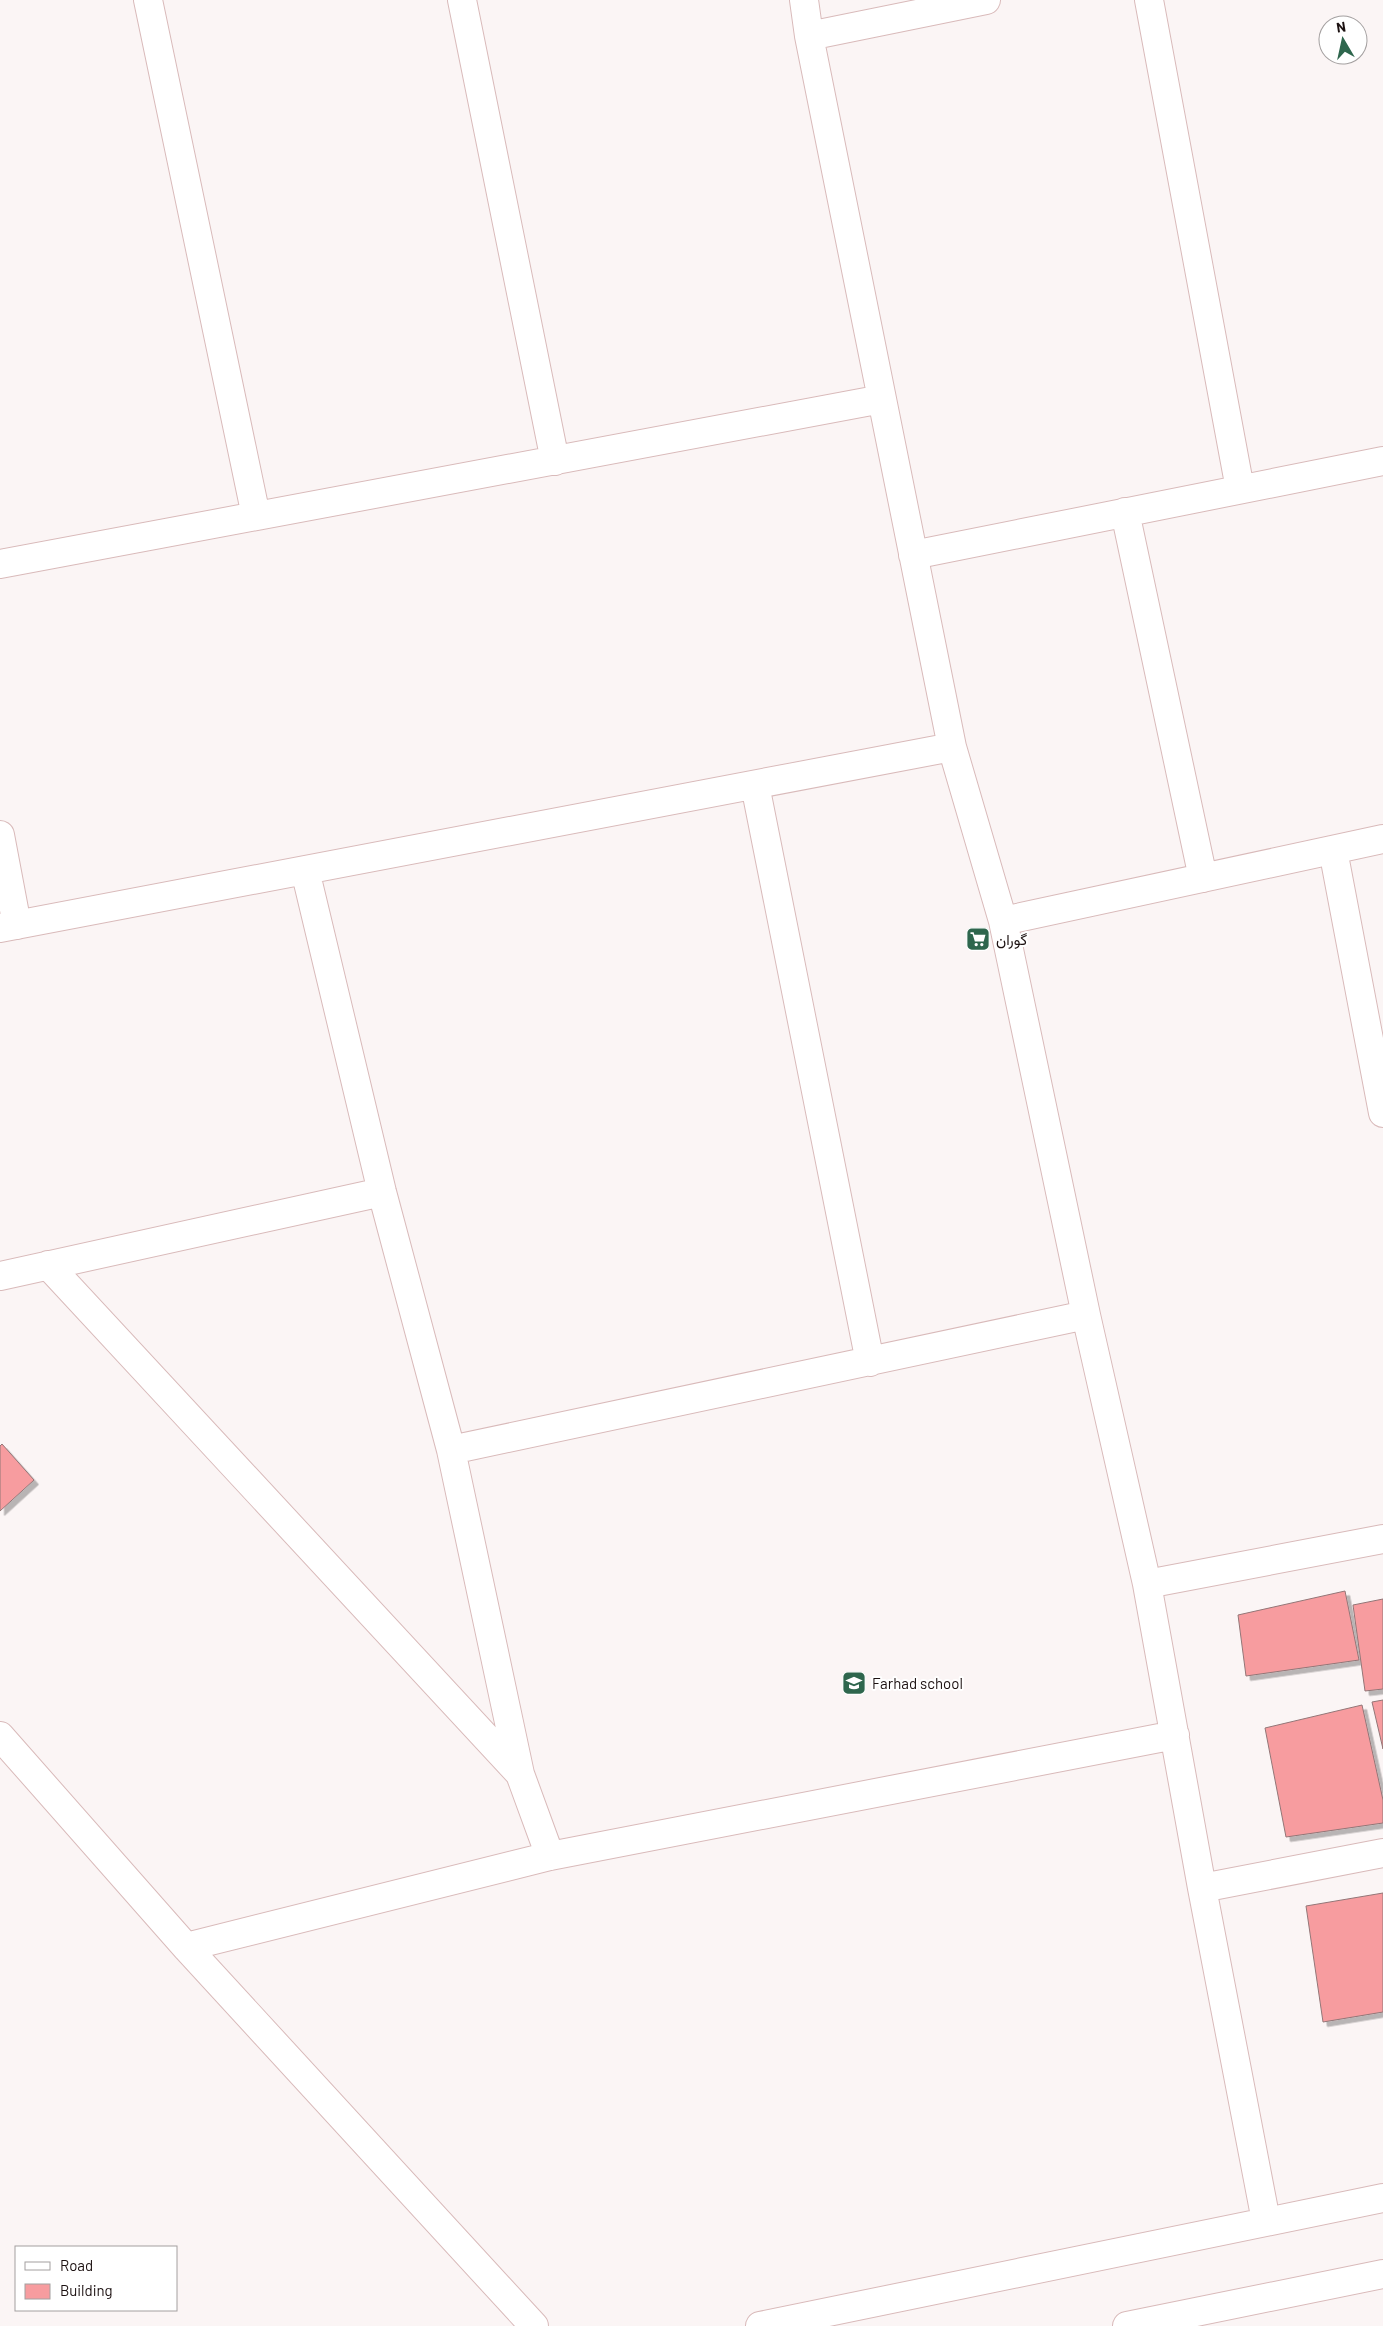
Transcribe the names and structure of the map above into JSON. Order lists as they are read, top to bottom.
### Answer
{
  "places": {
    "supermarket": ["گوران"],
    "school or university": ["Farhad school"]
  },
  "legend": ["Road", "Building"],
  "north": "top"
}
